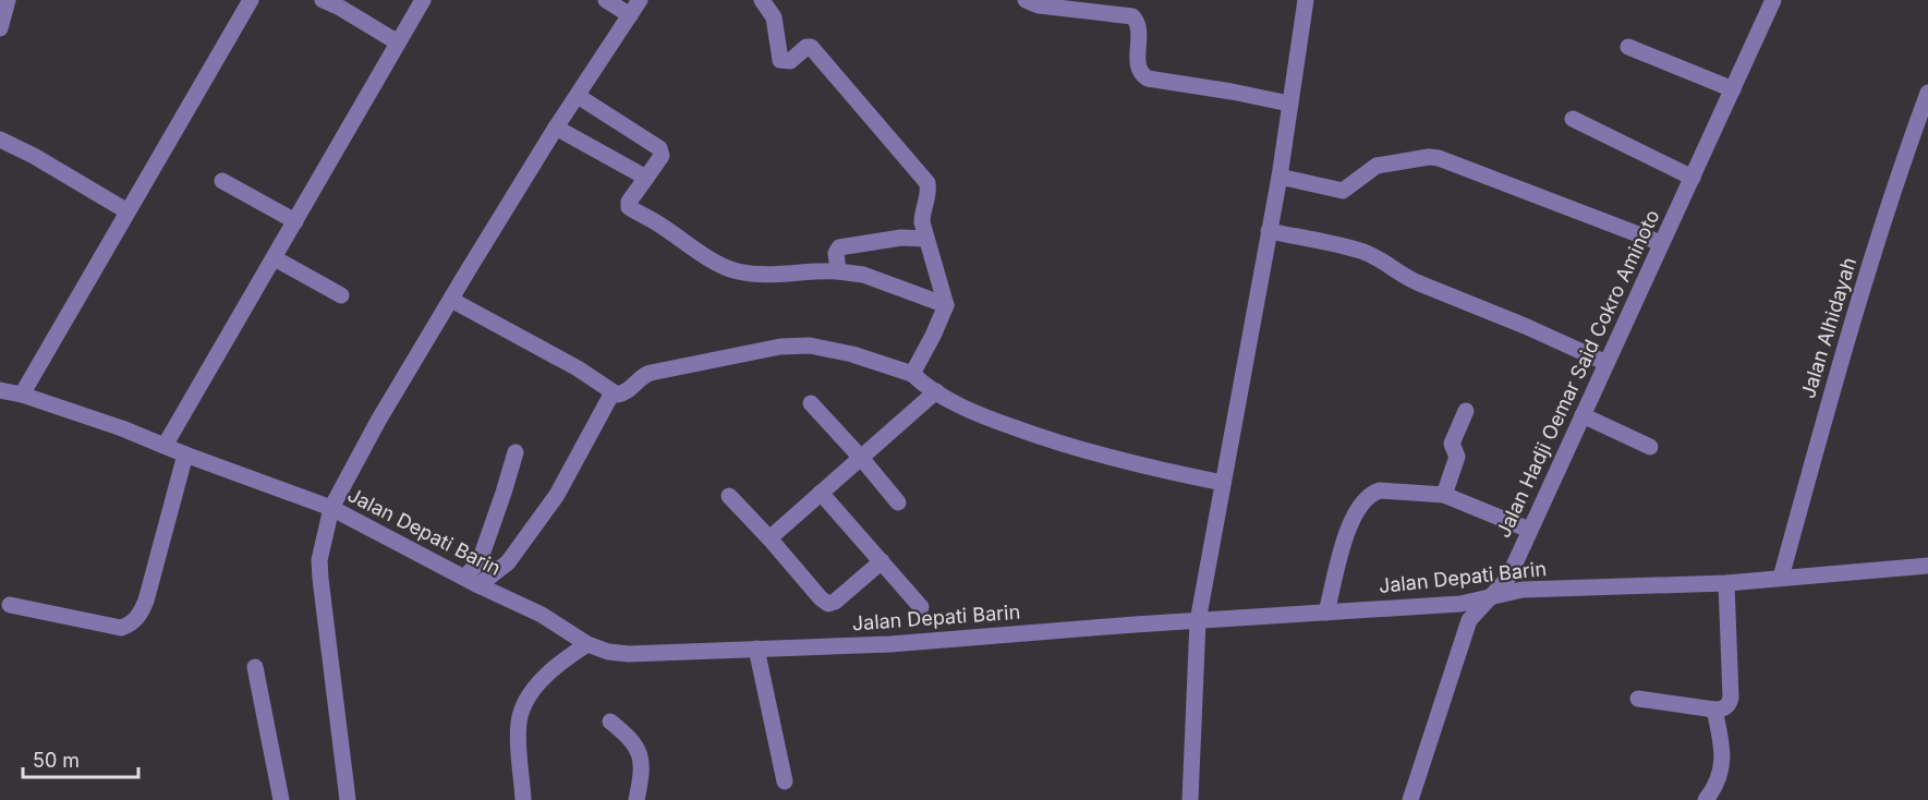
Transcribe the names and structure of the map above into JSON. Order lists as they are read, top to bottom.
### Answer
{
  "streets": {
    "street": ["Jalan Alhidayah", "Jalan Hadji Oemar Said Cokro Aminoto", "Jalan Depati Barin"]
  },
  "crossings": [
    ["Jalan Alhidayah", "Jalan Depati Barin"],
    ["Jalan Hadji Oemar Said Cokro Aminoto", "Jalan Depati Barin"]
  ],
  "scale_bar": "50 m"
}
